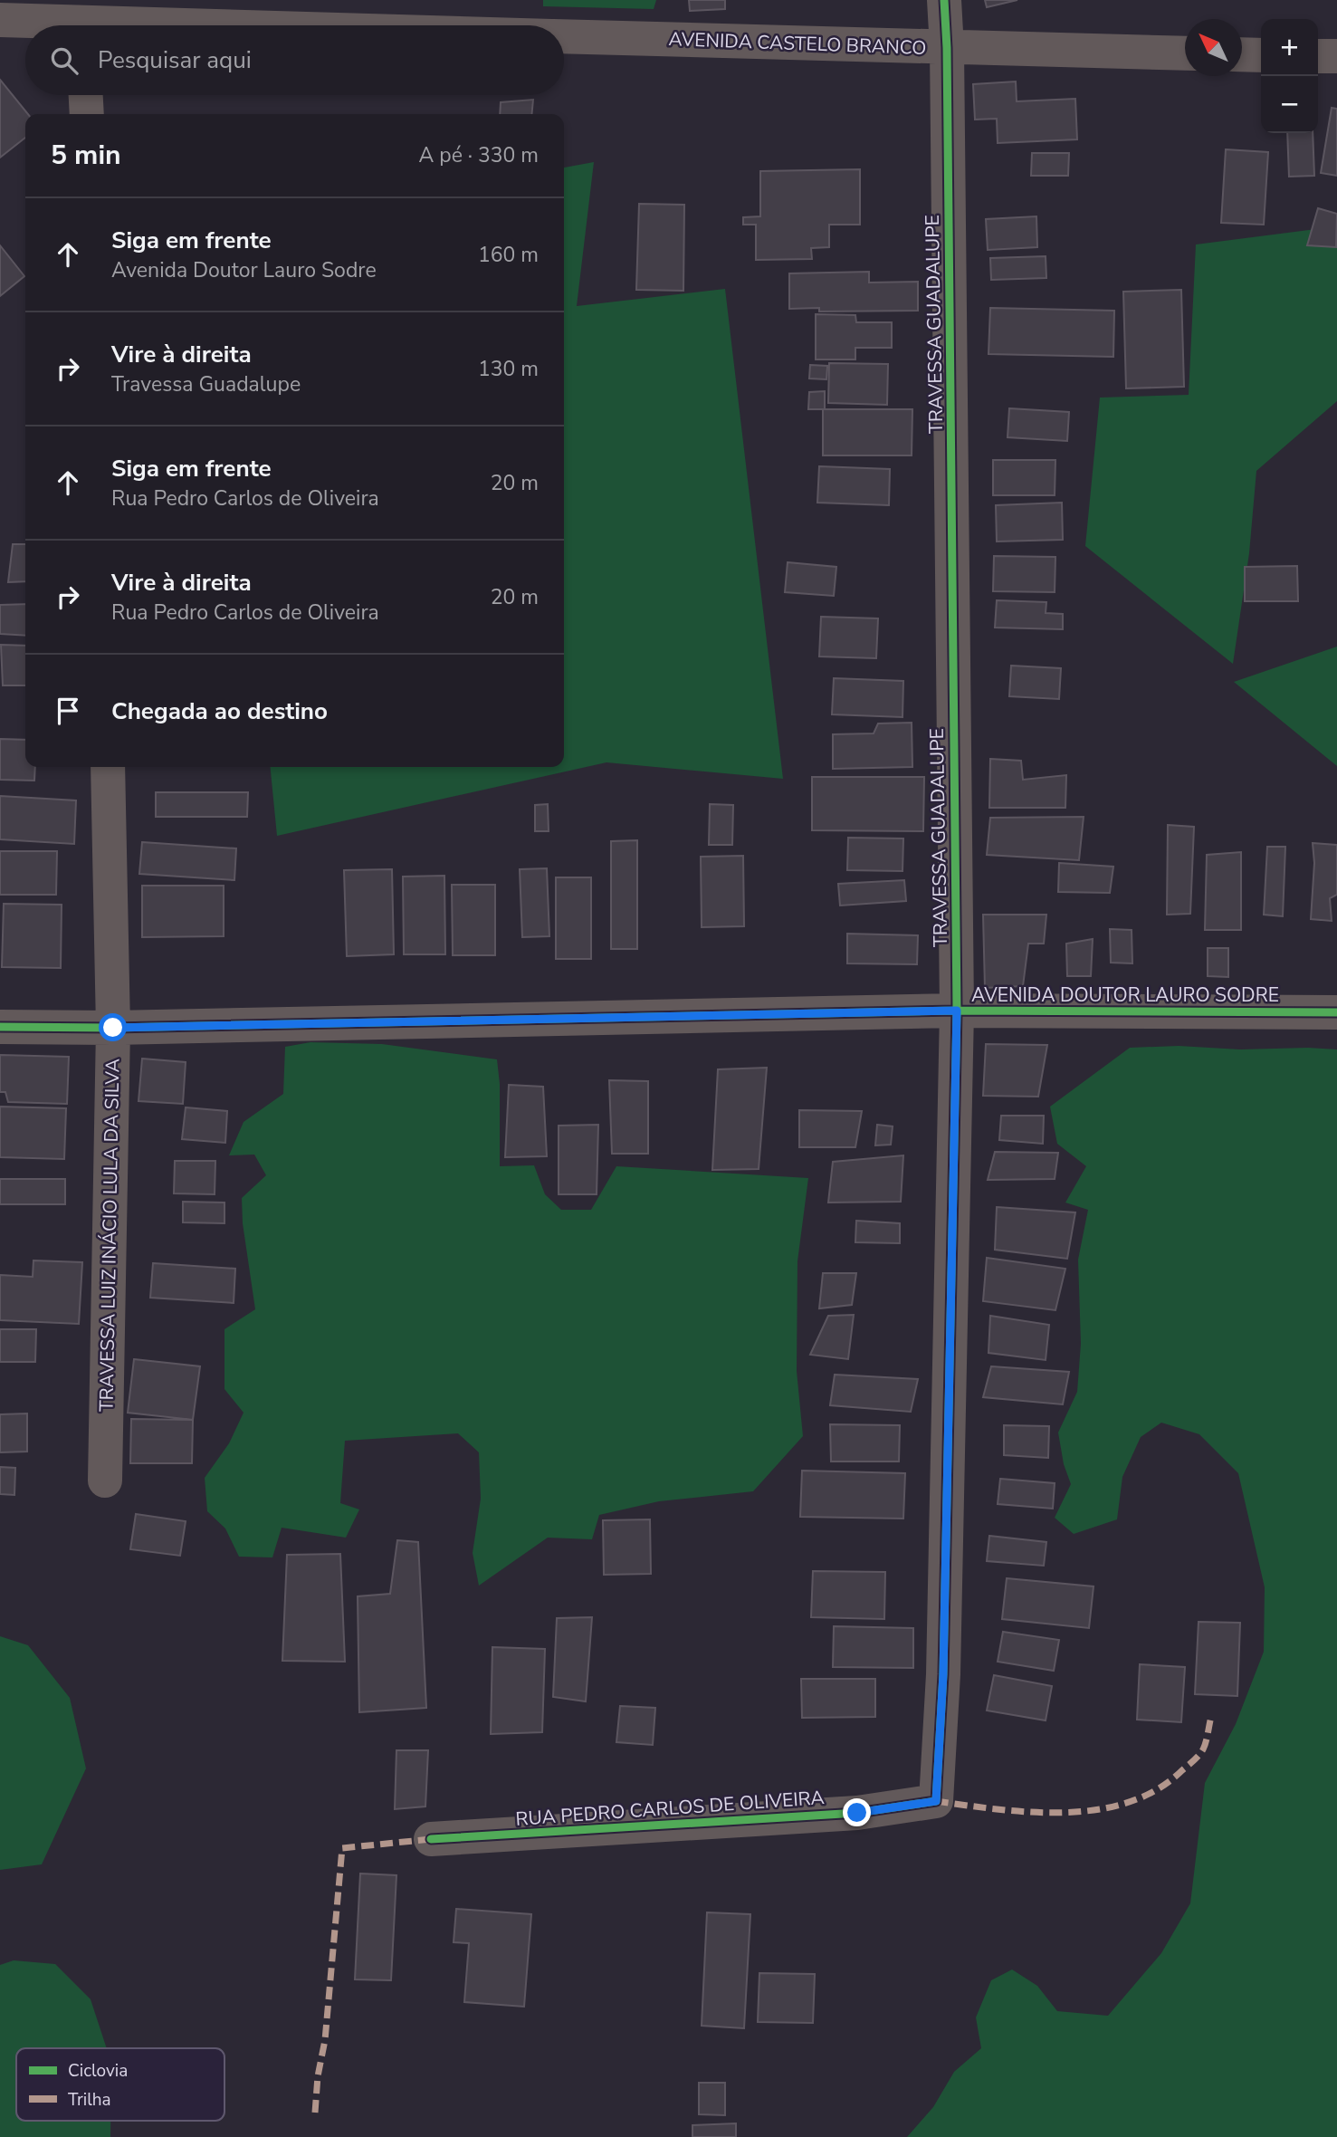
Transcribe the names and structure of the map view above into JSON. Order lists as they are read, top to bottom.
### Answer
{
  "streets": {
    "street": [
      "AVENIDA CASTELO BRANCO",
      "TRAVESSA GUADALUPE",
      "AVENIDA DOUTOR LAURO SODRE",
      "TRAVESSA LUIZ INÁCIO LULA DA SILVA",
      "RUA PEDRO CARLOS DE OLIVEIRA"
    ]
  },
  "crossings": [
    ["AVENIDA CASTELO BRANCO", "TRAVESSA GUADALUPE"],
    ["TRAVESSA GUADALUPE", "AVENIDA DOUTOR LAURO SODRE"],
    ["TRAVESSA GUADALUPE", "RUA PEDRO CARLOS DE OLIVEIRA"],
    ["AVENIDA DOUTOR LAURO SODRE", "TRAVESSA LUIZ INÁCIO LULA DA SILVA"]
  ],
  "legend": ["Ciclovia", "Trilha"],
  "north": "top left",
  "page": {
    "map_buttons": ["+", "−"],
    "search": "Pesquisar aqui",
    "heading": ["5 min", "A pé · 330 m"],
    "list": [
      ["Siga em frente", "Avenida Doutor Lauro Sodre", "160 m"],
      ["Vire à direita", "Travessa Guadalupe", "130 m"],
      ["Siga em frente", "Rua Pedro Carlos de Oliveira", "20 m"],
      ["Vire à direita", "Rua Pedro Carlos de Oliveira", "20 m"],
      "Chegada ao destino"
    ]
  }
}
